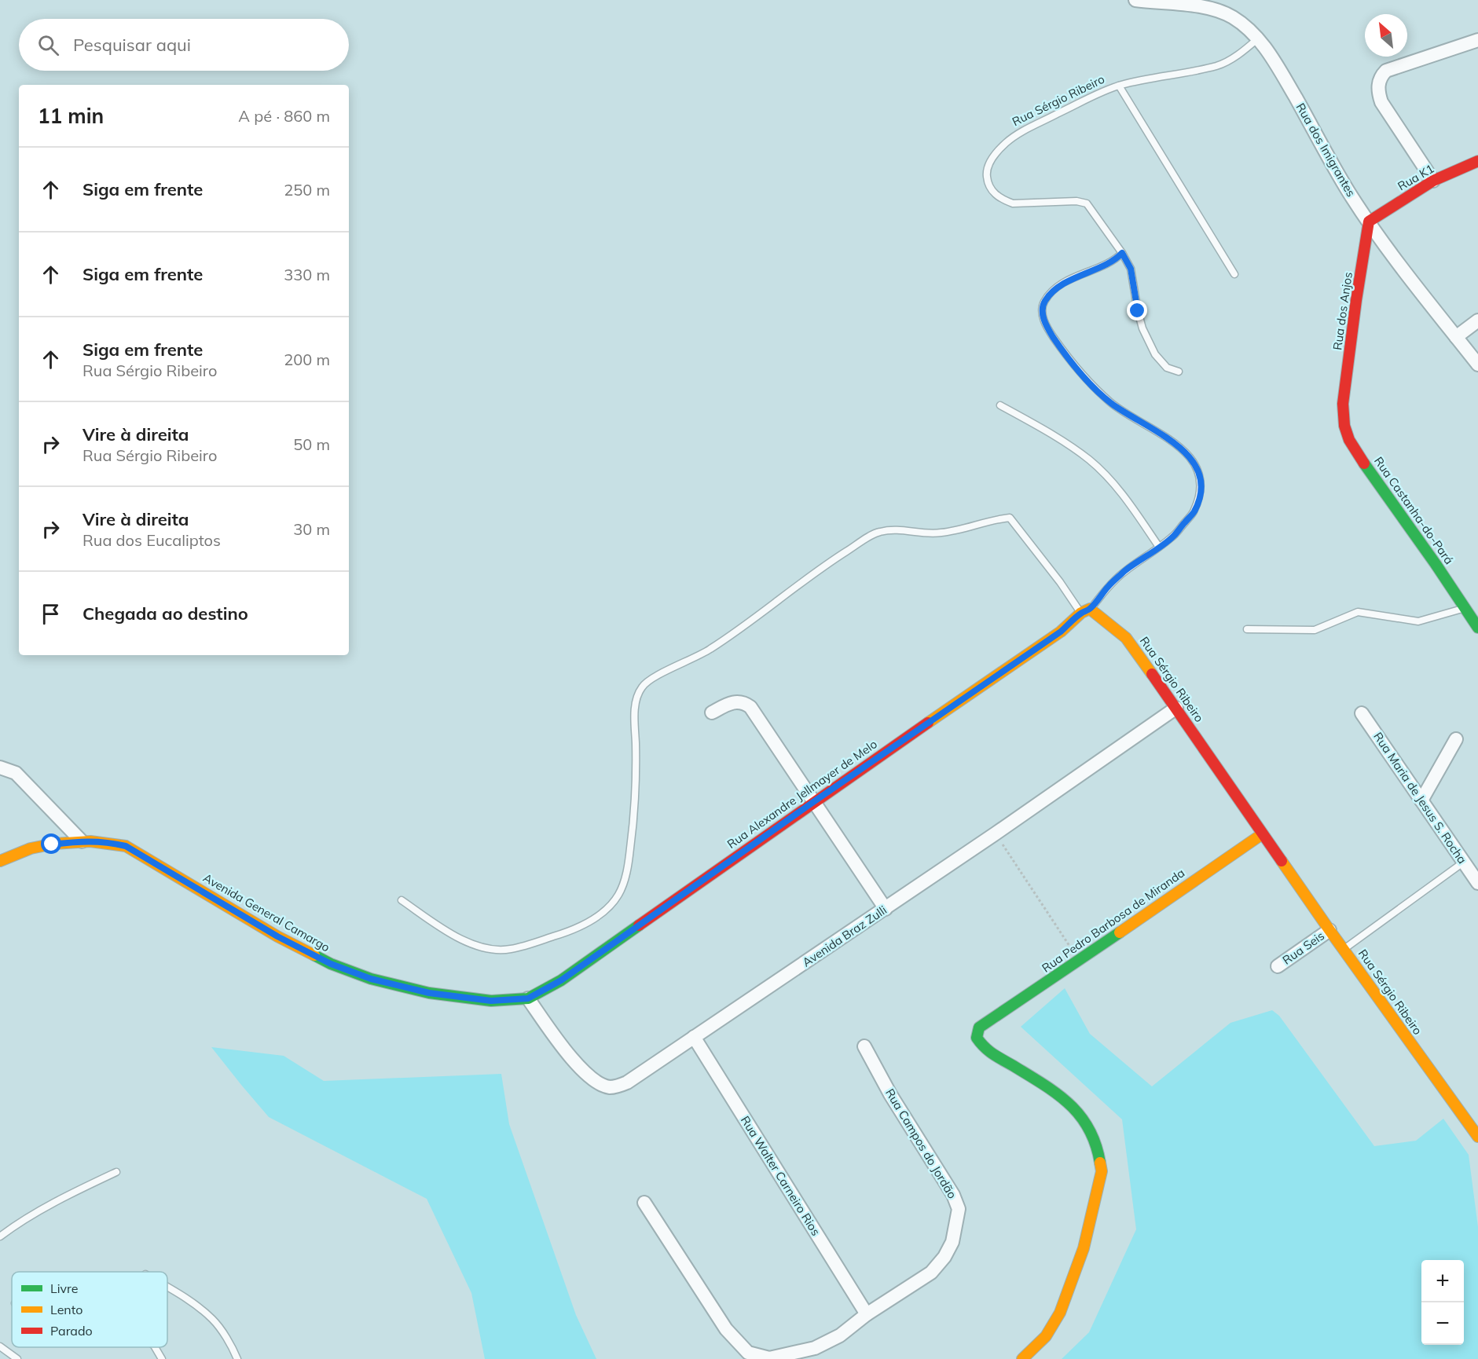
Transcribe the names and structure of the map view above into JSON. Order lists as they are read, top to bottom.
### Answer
{
  "streets": {
    "street": [
      "Rua Sérgio Ribeiro",
      "Rua dos Imigrantes",
      "Rua K1",
      "Rua dos Anjos",
      "Rua Castanha-do-Pará",
      "Rua Alexandre Jellmayer de Melo",
      "Rua Maria de Jesus S. Rocha",
      "Avenida General Camargo",
      "Rua Pedro Barbosa de Miranda",
      "Avenida Braz Zulli",
      "Rua Seis",
      "Rua Campos do Jordão",
      "Rua Walter Carneiro Rios"
    ]
  },
  "crossings": [
    ["Rua Sérgio Ribeiro", "Rua dos Imigrantes"],
    ["Rua Sérgio Ribeiro", "Rua Alexandre Jellmayer de Melo"],
    ["Rua Sérgio Ribeiro", "Rua Pedro Barbosa de Miranda"],
    ["Rua Sérgio Ribeiro", "Avenida Braz Zulli"],
    ["Rua Sérgio Ribeiro", "Rua Seis"],
    ["Rua dos Imigrantes", "Rua K1"],
    ["Rua dos Imigrantes", "Rua dos Anjos"],
    ["Rua K1", "Rua dos Anjos"],
    ["Rua dos Anjos", "Rua Castanha-do-Pará"],
    ["Rua Alexandre Jellmayer de Melo", "Avenida General Camargo"],
    ["Rua Alexandre Jellmayer de Melo", "Avenida Braz Zulli"],
    ["Avenida General Camargo", "Avenida Braz Zulli"],
    ["Avenida Braz Zulli", "Rua Walter Carneiro Rios"],
    ["Rua Campos do Jordão", "Rua Walter Carneiro Rios"]
  ],
  "legend": ["Livre", "Lento", "Parado"],
  "north": "top left",
  "page": {
    "search": "Pesquisar aqui",
    "heading": ["11 min", "A pé · 860 m"],
    "list": [
      ["Siga em frente", "250 m"],
      ["Siga em frente", "330 m"],
      ["Siga em frente", "Rua Sérgio Ribeiro", "200 m"],
      ["Vire à direita", "Rua Sérgio Ribeiro", "50 m"],
      ["Vire à direita", "Rua dos Eucaliptos", "30 m"],
      "Chegada ao destino"
    ],
    "map_buttons": ["+", "−"]
  }
}
